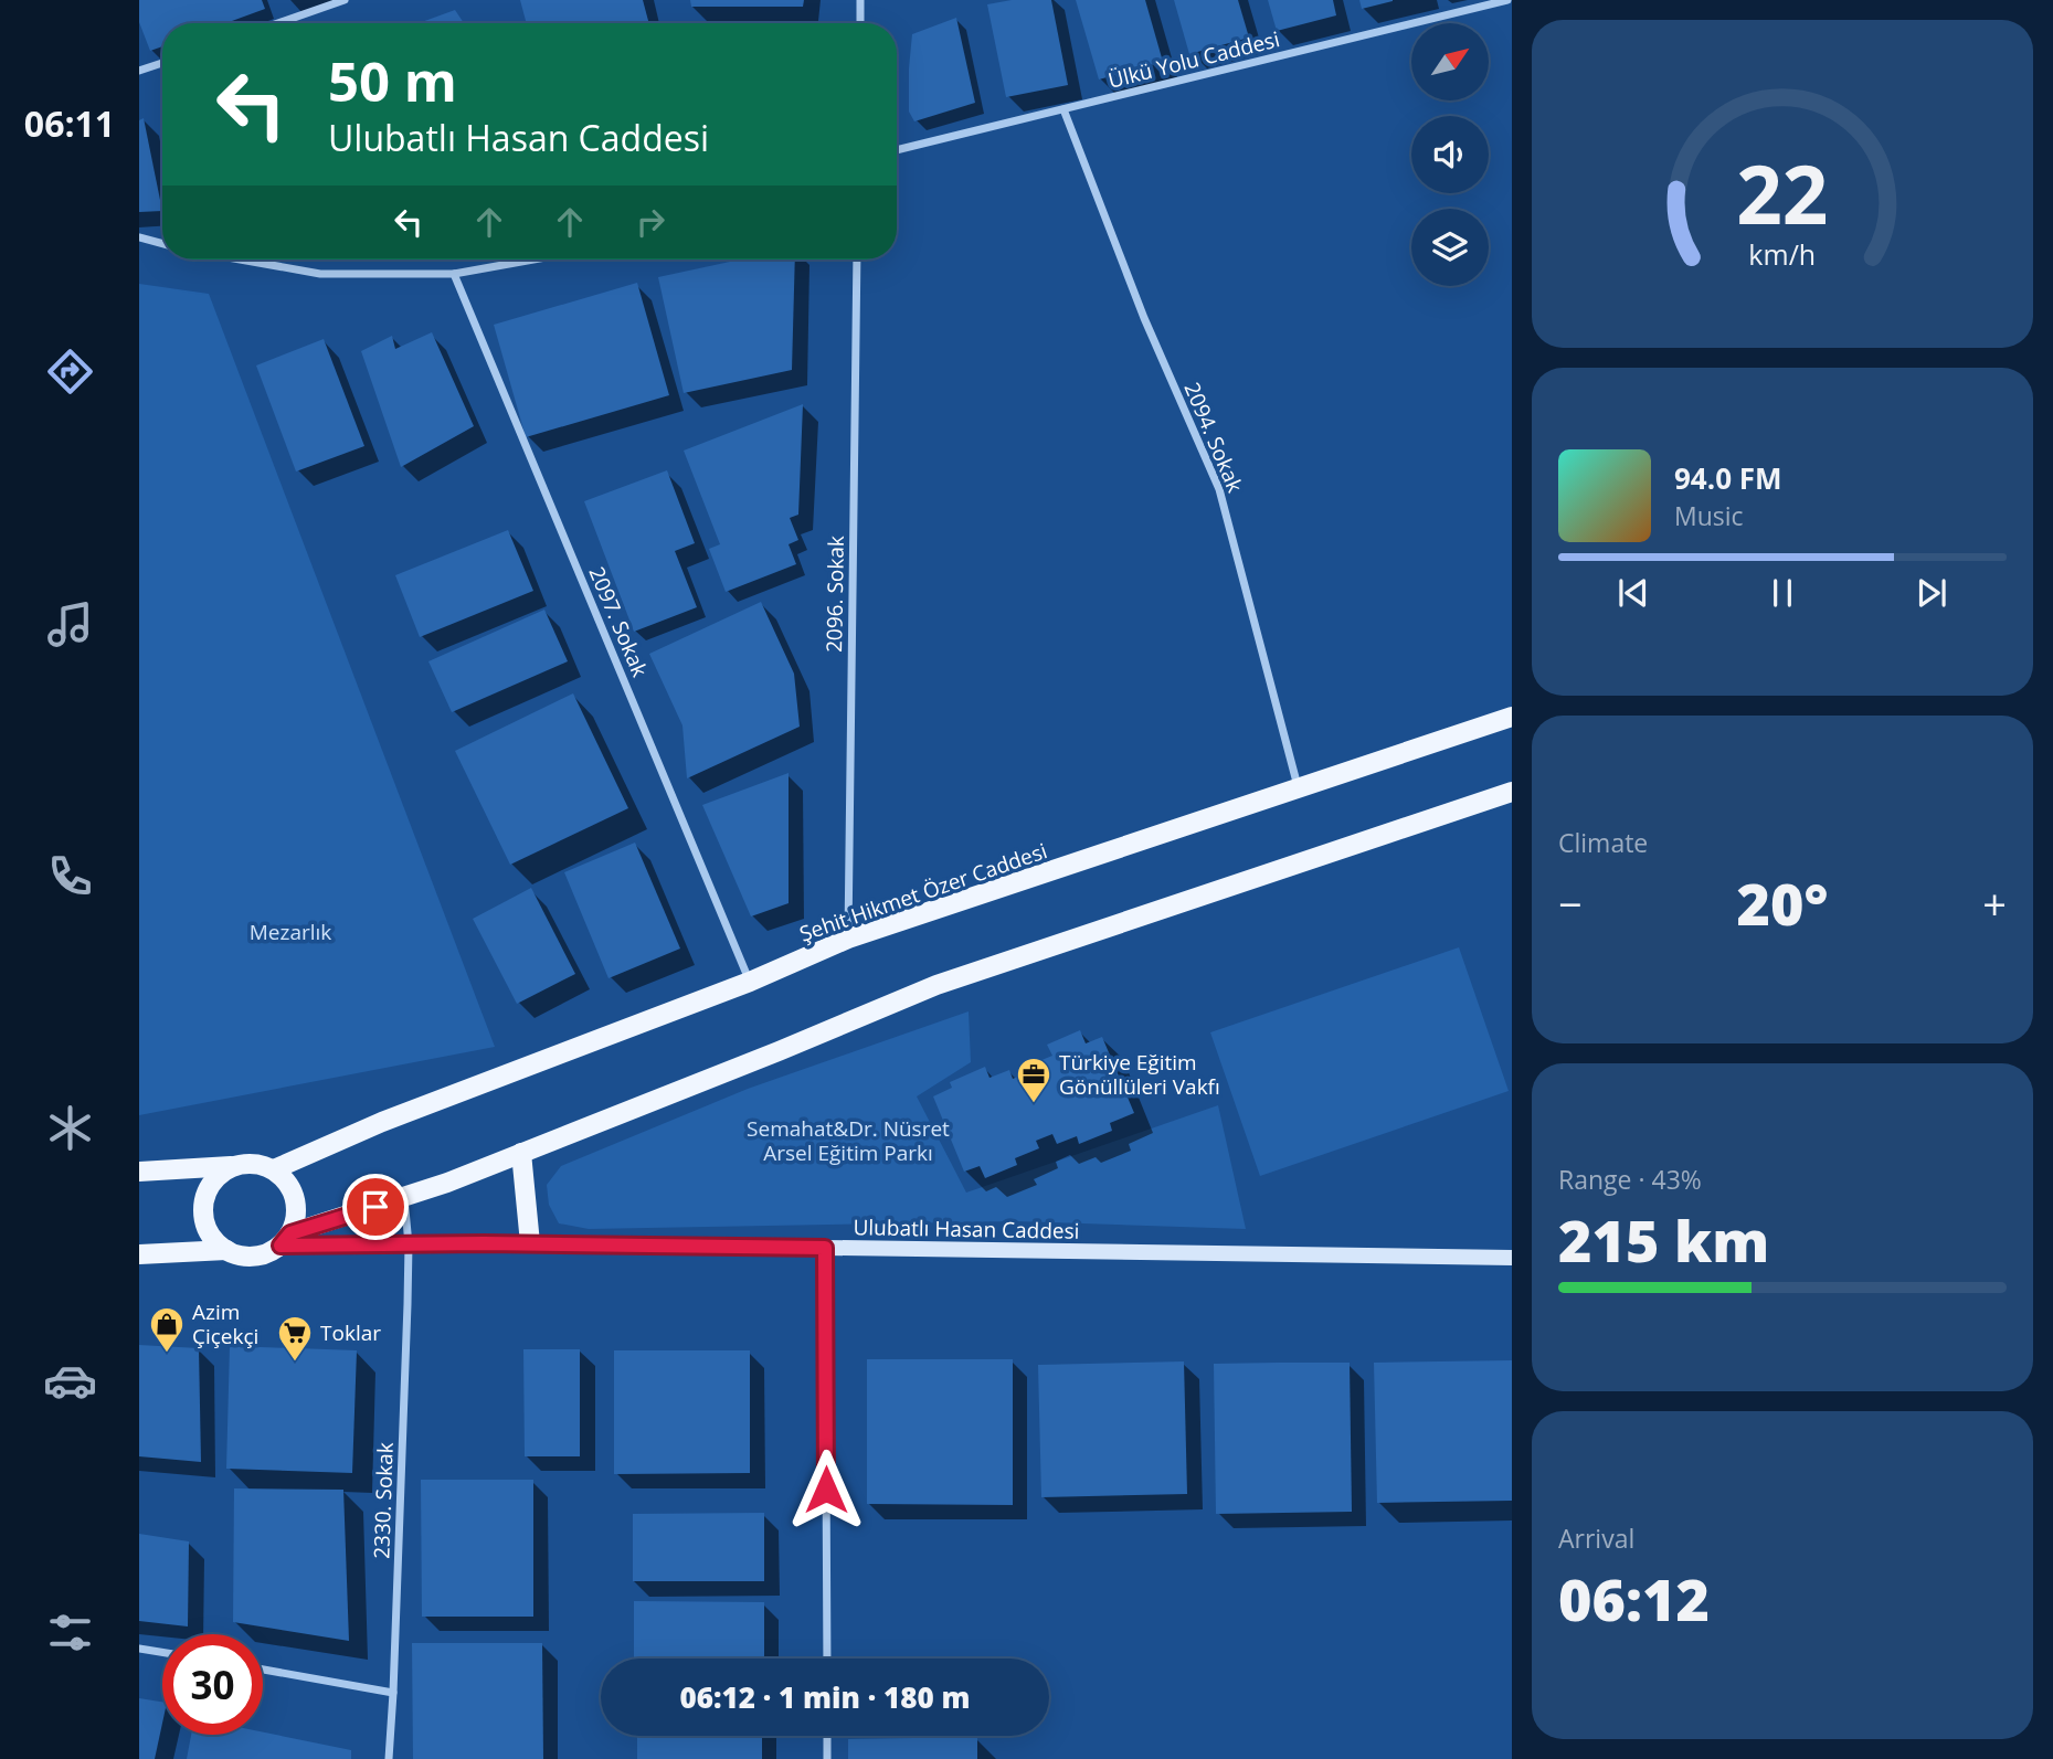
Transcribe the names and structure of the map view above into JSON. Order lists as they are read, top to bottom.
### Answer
{
  "streets": {
    "main road": ["Şehit Hikmet Özer Caddesi"],
    "street": [
      "Ülkü Yolu Caddesi",
      "2094. Sokak",
      "2096. Sokak",
      "2097. Sokak",
      "Ulubatlı Hasan Caddesi",
      "2330. Sokak"
    ]
  },
  "crossings": [
    ["Ülkü Yolu Caddesi", "2094. Sokak"],
    ["2094. Sokak", "Şehit Hikmet Özer Caddesi"],
    ["2096. Sokak", "Şehit Hikmet Özer Caddesi"],
    ["2097. Sokak", "Şehit Hikmet Özer Caddesi"],
    ["Şehit Hikmet Özer Caddesi", "Ulubatlı Hasan Caddesi"],
    ["Ulubatlı Hasan Caddesi", "2330. Sokak"]
  ],
  "parks": ["Mezarlık", "Semahat&Dr. Nüsret Arsel Eğitim Parkı"],
  "places": {
    "office": ["Türkiye Eğitim Gönüllüleri Vakfı"],
    "shop": ["Azim Çiçekçi"],
    "supermarket": ["Toklar"]
  },
  "north": "top right",
  "page": {
    "tabs": "06:11",
    "turn": ["50 m", "Ulubatlı Hasan Caddesi"],
    "song": ["94.0 FM", "Music"],
    "tile": [
      "Climate",
      ["Range · 43%", "215 km"],
      ["Arrival", "06:12"]
    ],
    "heat": ["−", "20°", "+"],
    "limit": "30",
    "trip": "06:12 · 1 min · 180 m",
    "gauge": ["22", "km/h"]
  }
}
